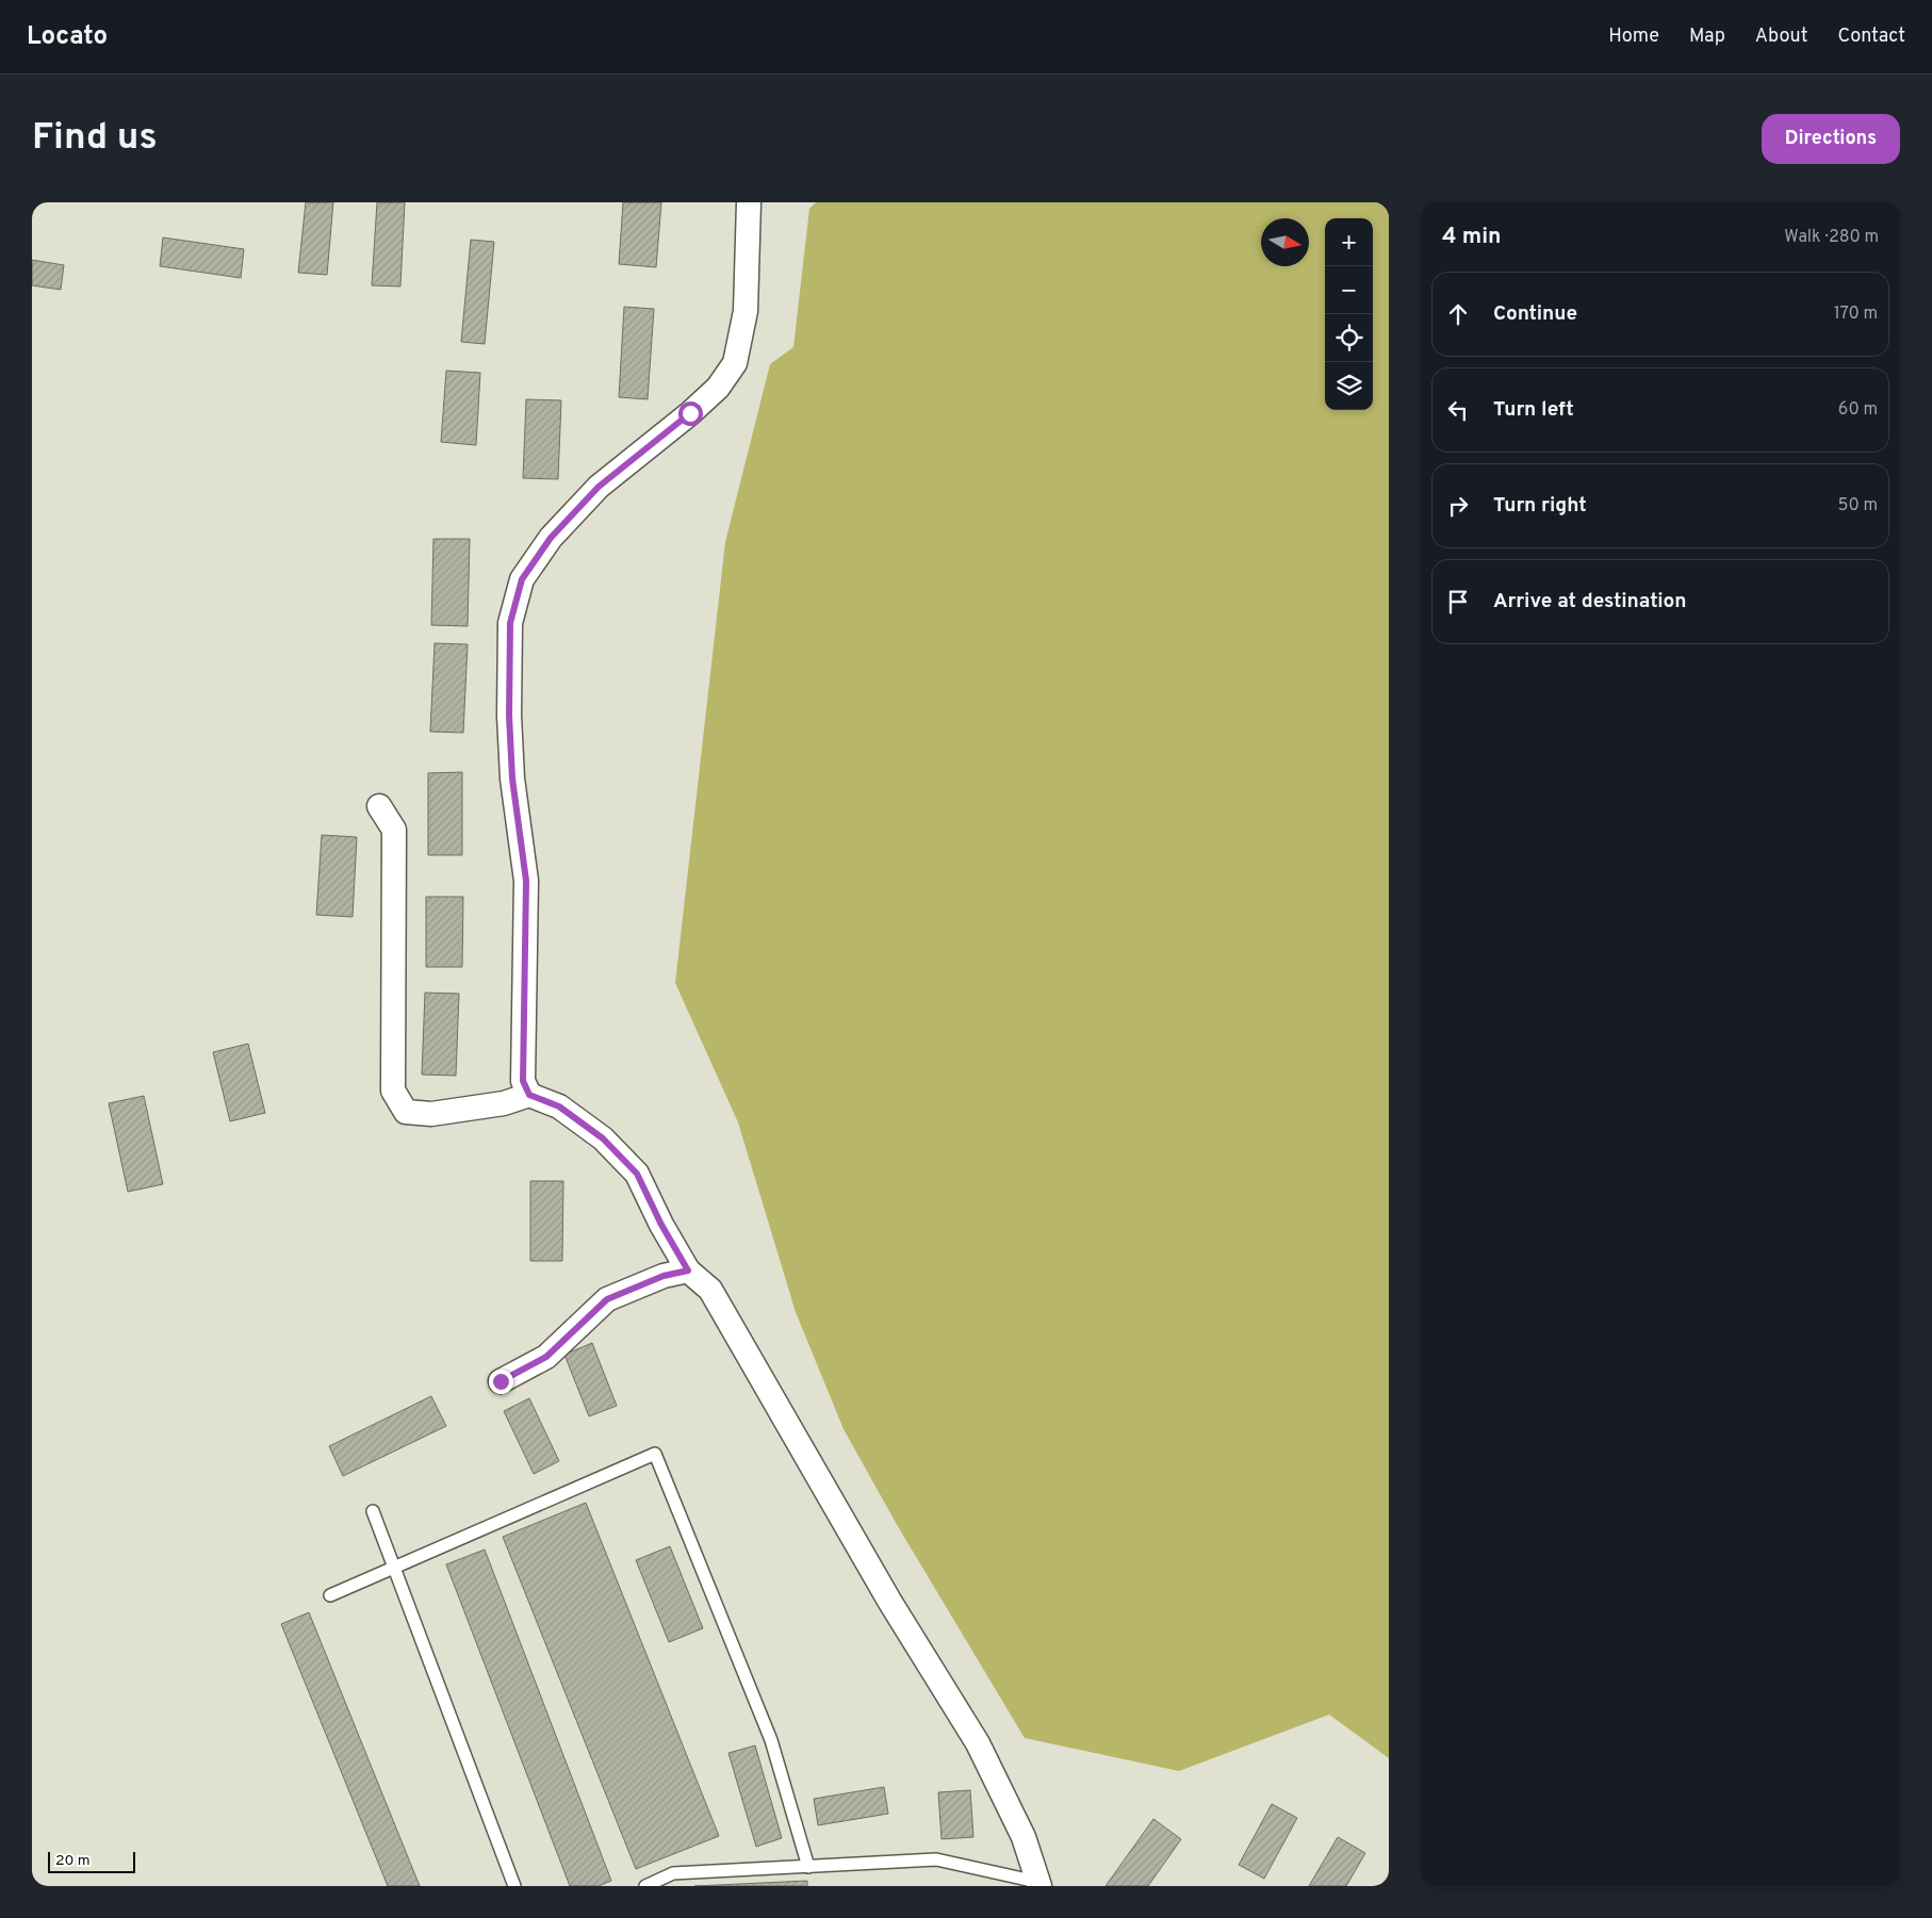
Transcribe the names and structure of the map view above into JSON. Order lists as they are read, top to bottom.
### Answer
{
  "scale_bar": "20 m",
  "north": "right",
  "page": {
    "header": "Locato",
    "nav": [
      "Home",
      "Map",
      "About",
      "Contact"
    ],
    "buttons": "Directions",
    "title": "Find us",
    "heading": ["4 min", "Walk · 280 m"],
    "map_buttons": ["+", "−"],
    "list": [
      ["Continue", "170 m"],
      ["Turn left", "60 m"],
      ["Turn right", "50 m"],
      "Arrive at destination"
    ],
    "scale": "20 m"
  }
}
